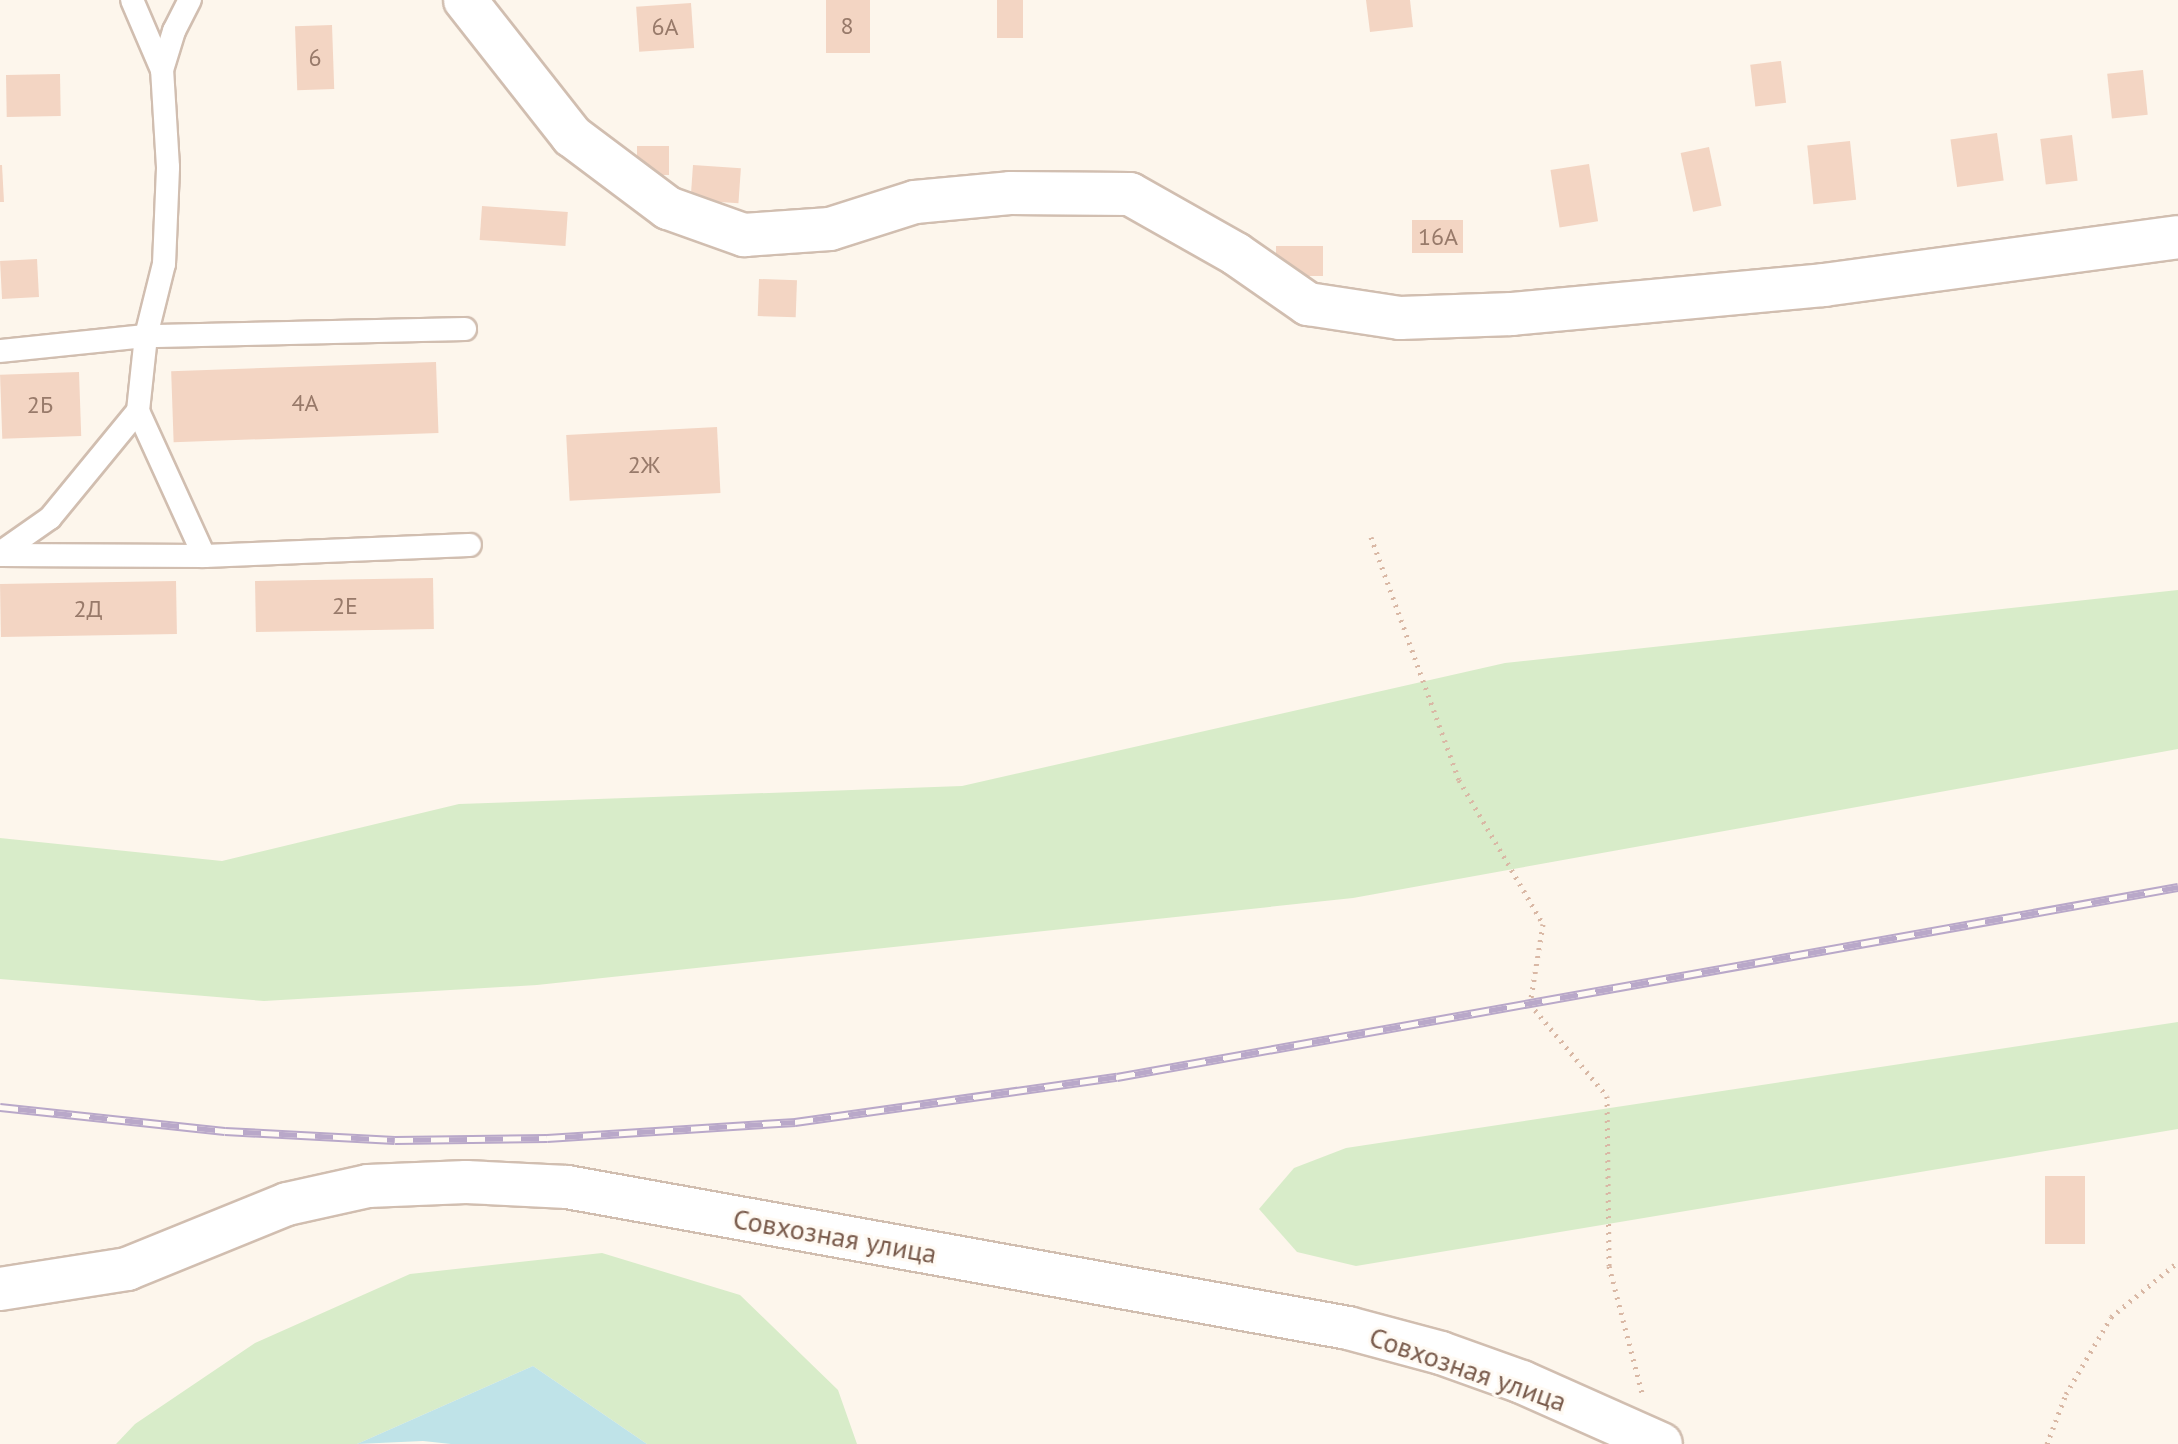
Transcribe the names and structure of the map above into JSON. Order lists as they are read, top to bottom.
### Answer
{
  "streets": {
    "street": ["Совхозная улица"]
  },
  "house_numbers": [
    "8",
    "6А",
    "6",
    "16А",
    "4А",
    "2Б",
    "2Ж",
    "2Е",
    "2Д"
  ]
}
